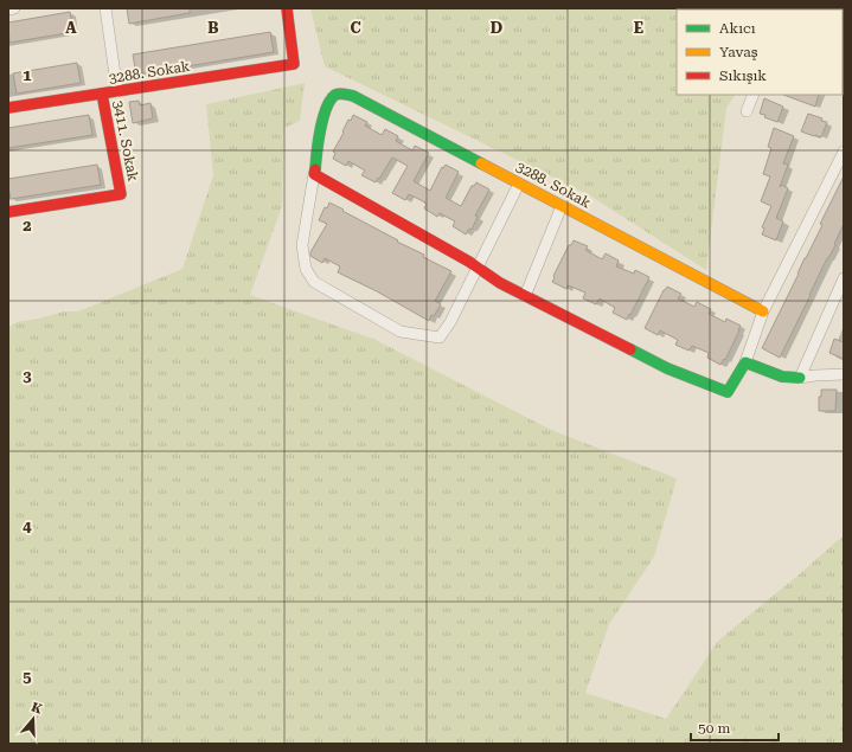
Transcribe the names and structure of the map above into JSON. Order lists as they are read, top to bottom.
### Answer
{
  "streets": {
    "street": ["3288. Sokak", "3411. Sokak"]
  },
  "crossings": [
    ["3288. Sokak", "3411. Sokak"]
  ],
  "legend": ["Akıcı", "Yavaş", "Sıkışık"],
  "scale_bar": "50 m",
  "north": "top",
  "grid": {
    "columns": [
      "A",
      "B",
      "C",
      "D",
      "E"
    ],
    "rows": [
      "1",
      "2",
      "3",
      "4",
      "5"
    ]
  }
}
